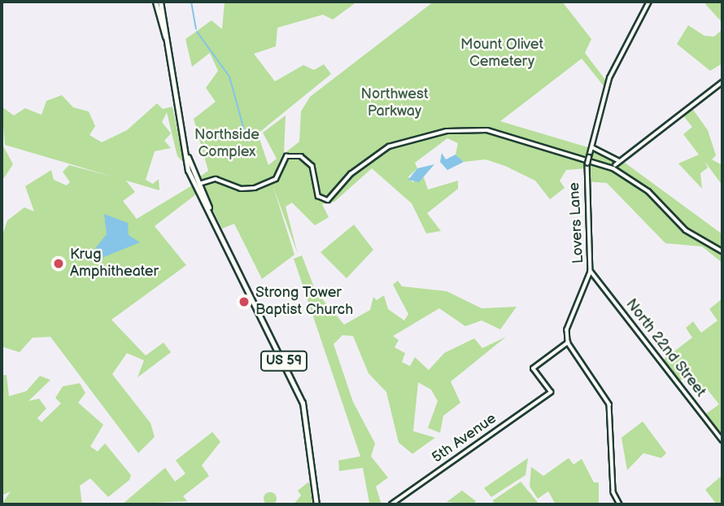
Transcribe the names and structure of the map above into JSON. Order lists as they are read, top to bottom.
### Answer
{
  "streets": {
    "main road": ["US 59"],
    "street": ["Lovers Lane", "North 22nd Street", "5th Avenue"]
  },
  "crossings": [
    ["Lovers Lane", "North 22nd Street"],
    ["Lovers Lane", "5th Avenue"]
  ],
  "parks": ["Mount Olivet Cemetery", "Northwest Parkway", "Northside Complex"],
  "places": ["Krug Amphitheater", "Strong Tower Baptist Church"]
}
